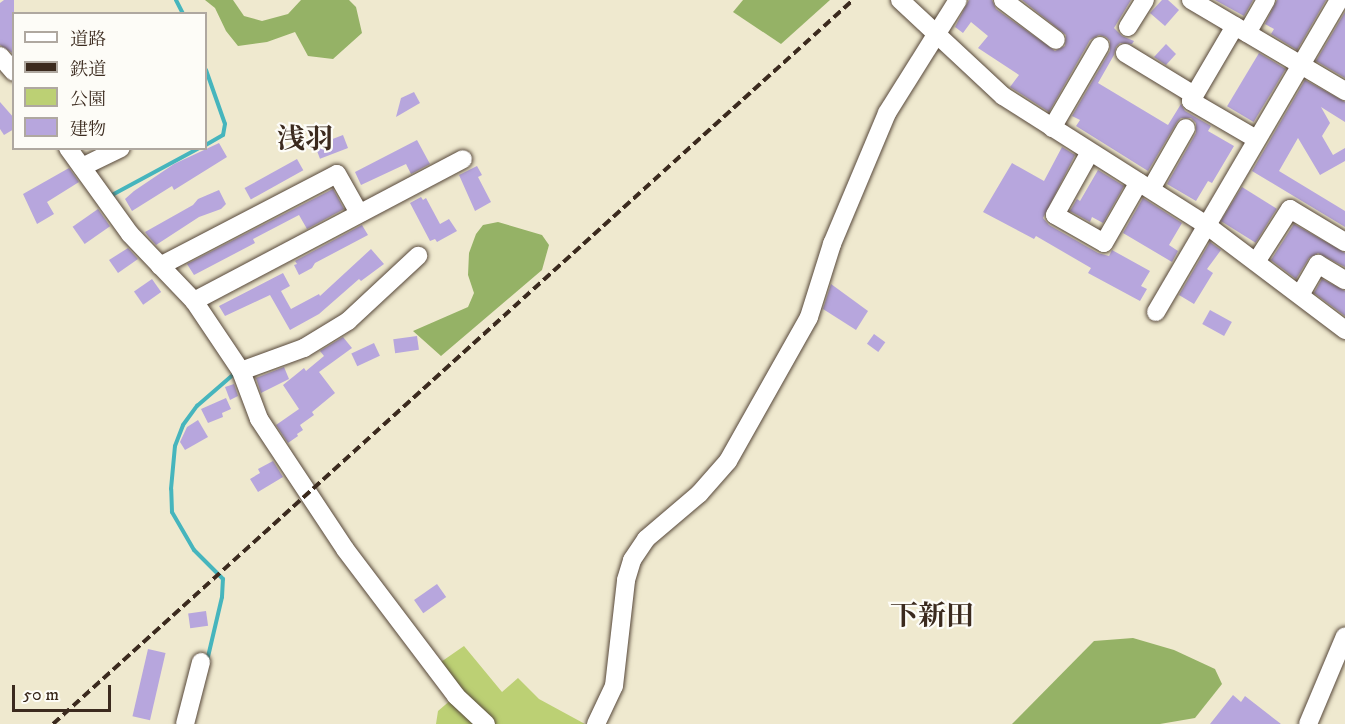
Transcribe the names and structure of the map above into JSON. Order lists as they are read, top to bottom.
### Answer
{
  "districts": ["浅羽", "下新田"],
  "legend": [
    "道路",
    "鉄道",
    "公園",
    "建物"
  ],
  "scale_bar": "50 m"
}
